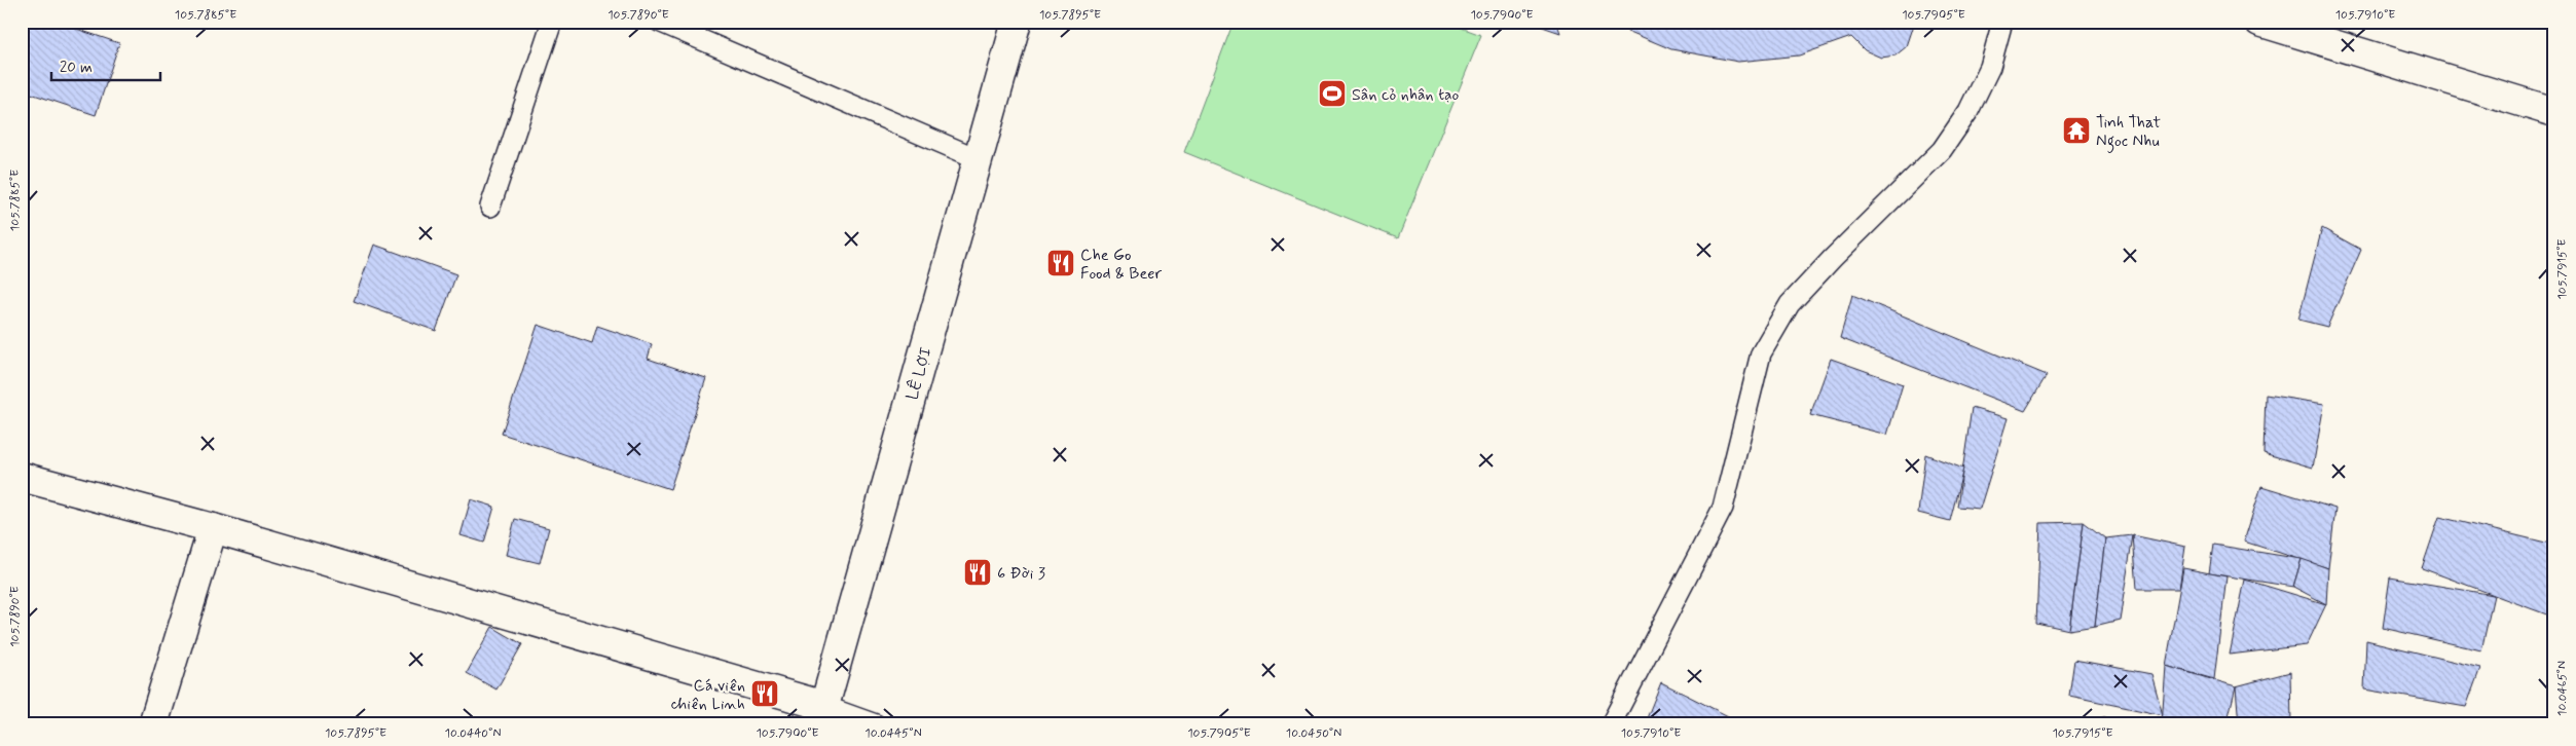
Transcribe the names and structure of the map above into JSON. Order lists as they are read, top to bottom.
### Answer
{
  "streets": {
    "street": ["LÊ LỢI"]
  },
  "places": {
    "sports": ["Sân cỏ nhân tạo"],
    "temple": ["Tinh That Ngoc Nhu"],
    "restaurant": ["Che Go Food & Beer", "6 Đời 3", "Cá viên chiên Linh"]
  },
  "scale_bar": "20 m",
  "coordinates": [
    "105.7885°E",
    "105.7890°E",
    "105.7895°E",
    "105.7900°E",
    "105.7905°E",
    "105.7910°E",
    "105.7915°E",
    "10.0465°N",
    "10.0440°N",
    "10.0445°N",
    "10.0450°N"
  ]
}
